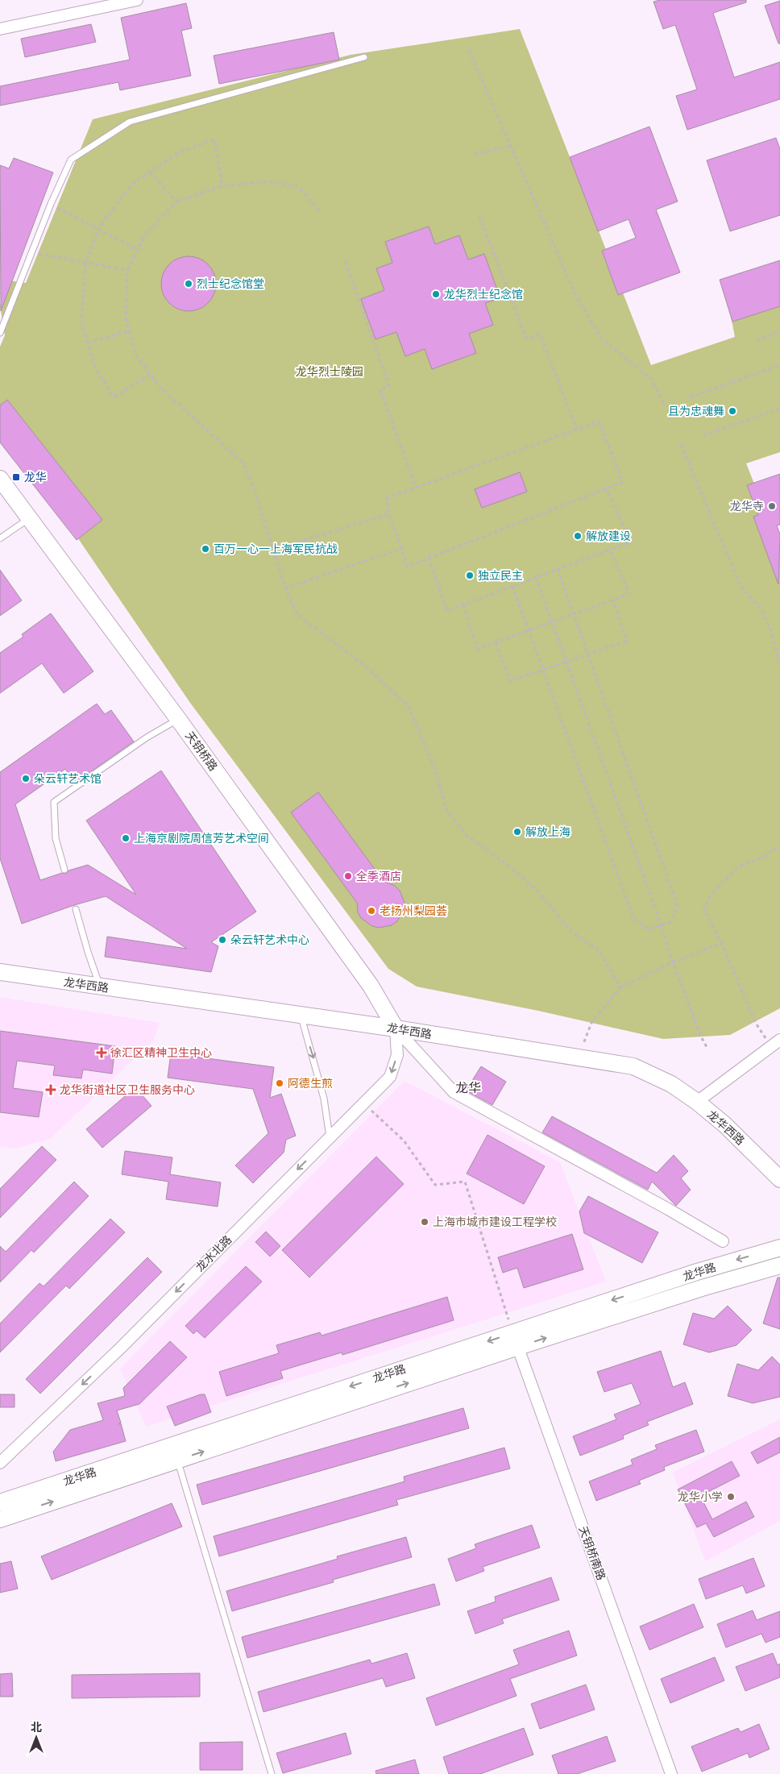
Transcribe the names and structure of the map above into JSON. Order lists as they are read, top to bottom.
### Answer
{
  "streets": {
    "main road": ["天钥桥路", "龙华西路", "龙华路"],
    "street": ["龙水北路", "天钥桥南路"]
  },
  "crossings": [
    ["天钥桥路", "龙华西路"],
    ["天钥桥路", "龙水北路"],
    ["龙华西路", "龙水北路"],
    ["龙华路", "天钥桥南路"]
  ],
  "one_way": ["龙水北路"],
  "districts": ["龙华"],
  "parks": ["龙华烈士陵园"],
  "places": {
    "other": [
      "烈士纪念馆堂",
      "龙华烈士纪念馆",
      "且为忠魂舞",
      "龙华寺",
      "解放建设",
      "百万一心一上海军民抗战",
      "独立民主",
      "朵云轩艺术馆",
      "解放上海",
      "上海京剧院周信芳艺术空间",
      "全季酒店",
      "老扬州梨园荟",
      "朵云轩艺术中心",
      "阿德生煎",
      "上海市城市建设工程学校",
      "龙华小学"
    ],
    "transit": ["龙华"],
    "health": ["徐汇区精神卫生中心", "龙华街道社区卫生服务中心"]
  },
  "north": "top"
}
